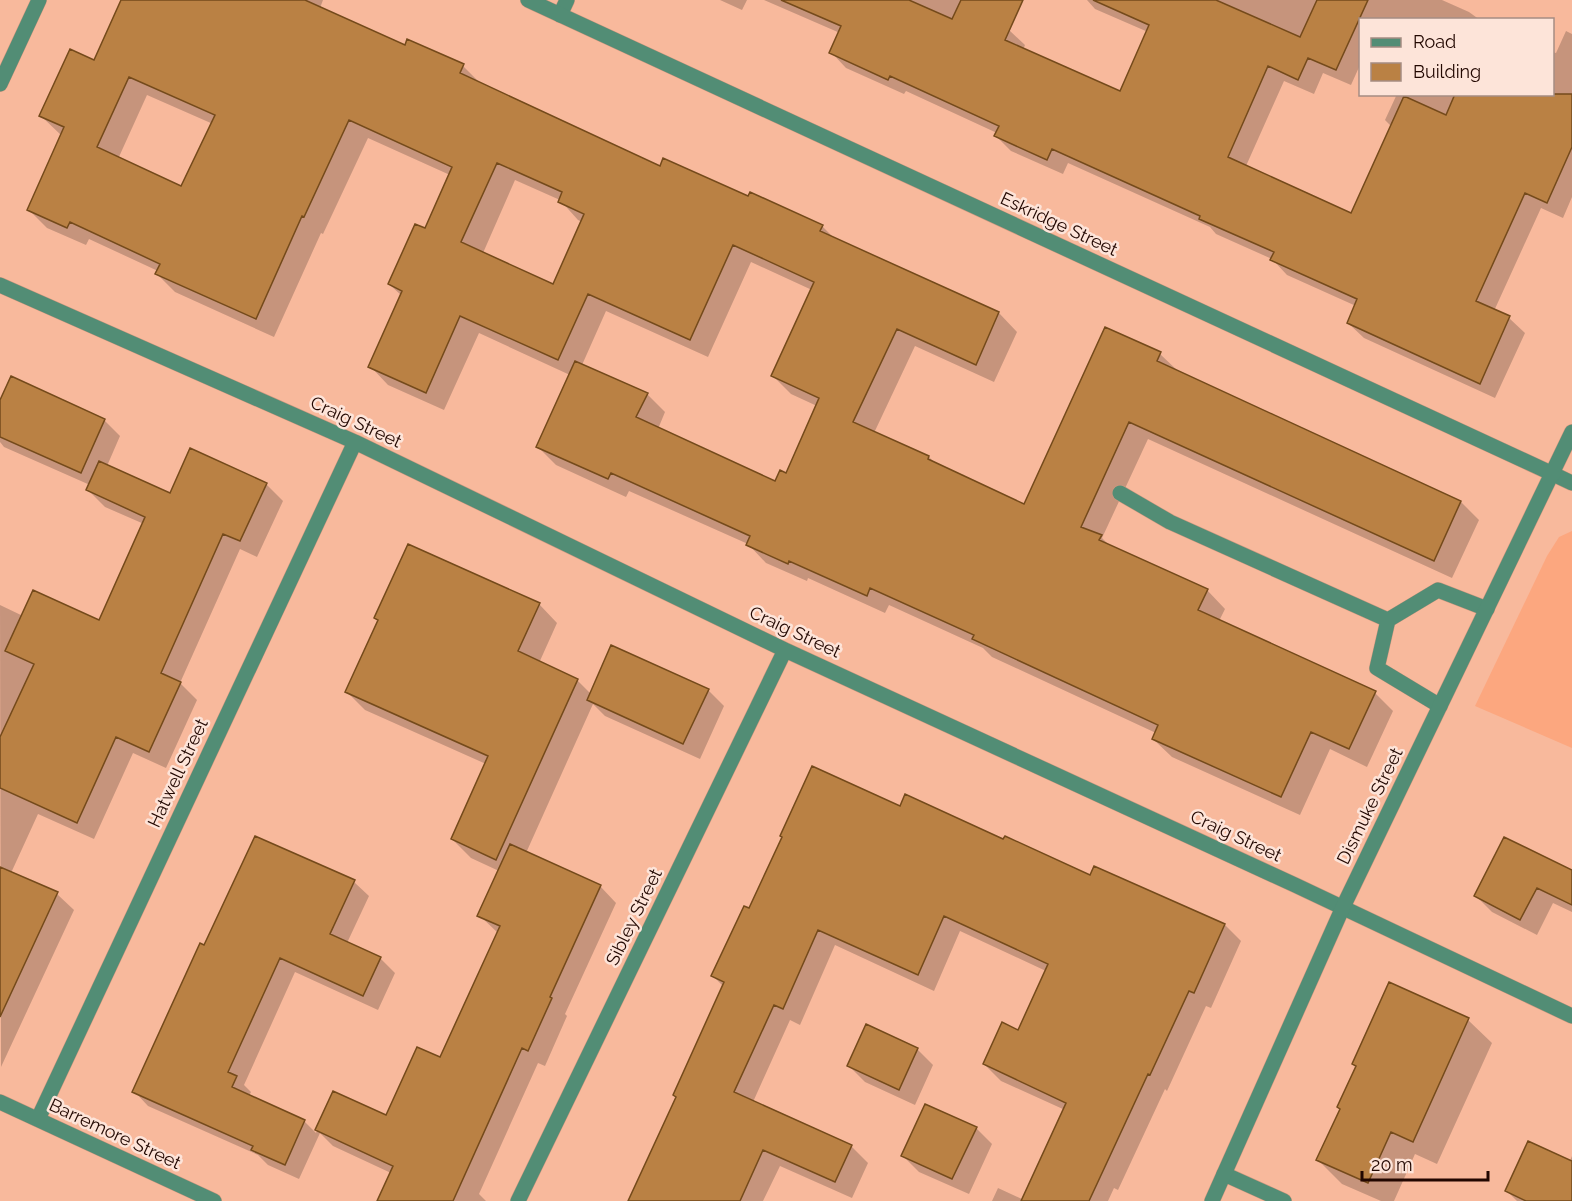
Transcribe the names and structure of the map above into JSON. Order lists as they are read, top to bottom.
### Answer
{
  "streets": {
    "street": [
      "Eskridge Street",
      "Craig Street",
      "Hatwell Street",
      "Dismuke Street",
      "Sibley Street",
      "Barremore Street"
    ]
  },
  "crossings": [
    ["Eskridge Street", "Dismuke Street"],
    ["Craig Street", "Hatwell Street"],
    ["Craig Street", "Dismuke Street"],
    ["Craig Street", "Sibley Street"],
    ["Hatwell Street", "Barremore Street"]
  ],
  "legend": ["Road", "Building"],
  "scale_bar": "20 m"
}
